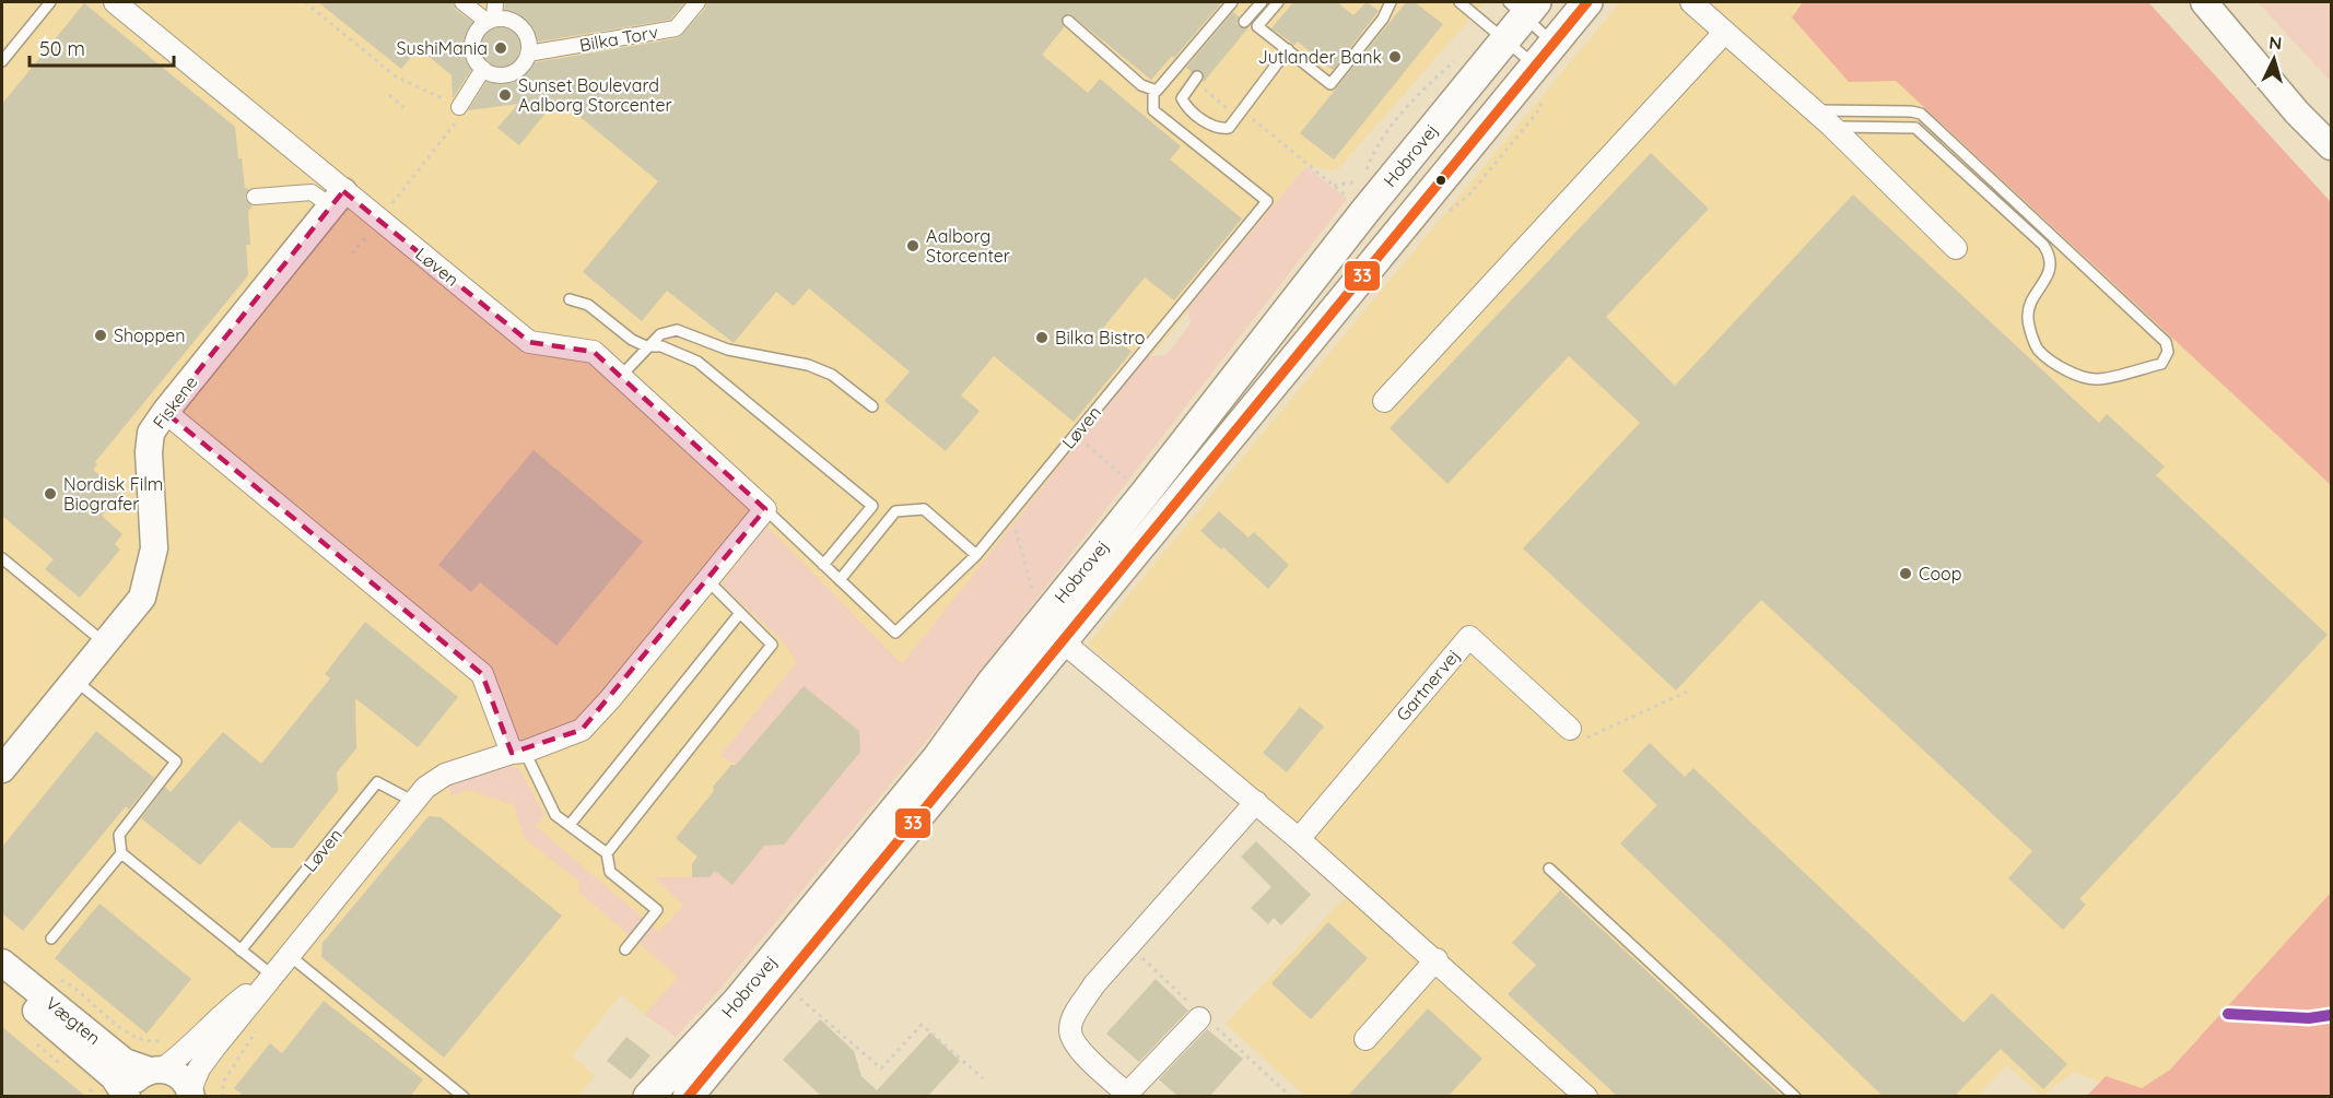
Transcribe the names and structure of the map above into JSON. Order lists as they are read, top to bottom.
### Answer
{
  "streets": {
    "main road": ["Hobrovej"],
    "street": [
      "Bilka Torv",
      "Løven",
      "Fiskene",
      "Gartnervej",
      "Vægten"
    ]
  },
  "crossings": [
    ["Løven", "Fiskene"]
  ],
  "places": [
    "SushiMania",
    "Jutlander Bank",
    "Sunset Boulevard Aalborg Storcenter",
    "Aalborg Storcenter",
    "Shoppen",
    "Bilka Bistro",
    "Nordisk Film Biografer",
    "Coop"
  ],
  "lines": ["transit line 33"],
  "scale_bar": "50 m",
  "north": "top"
}
